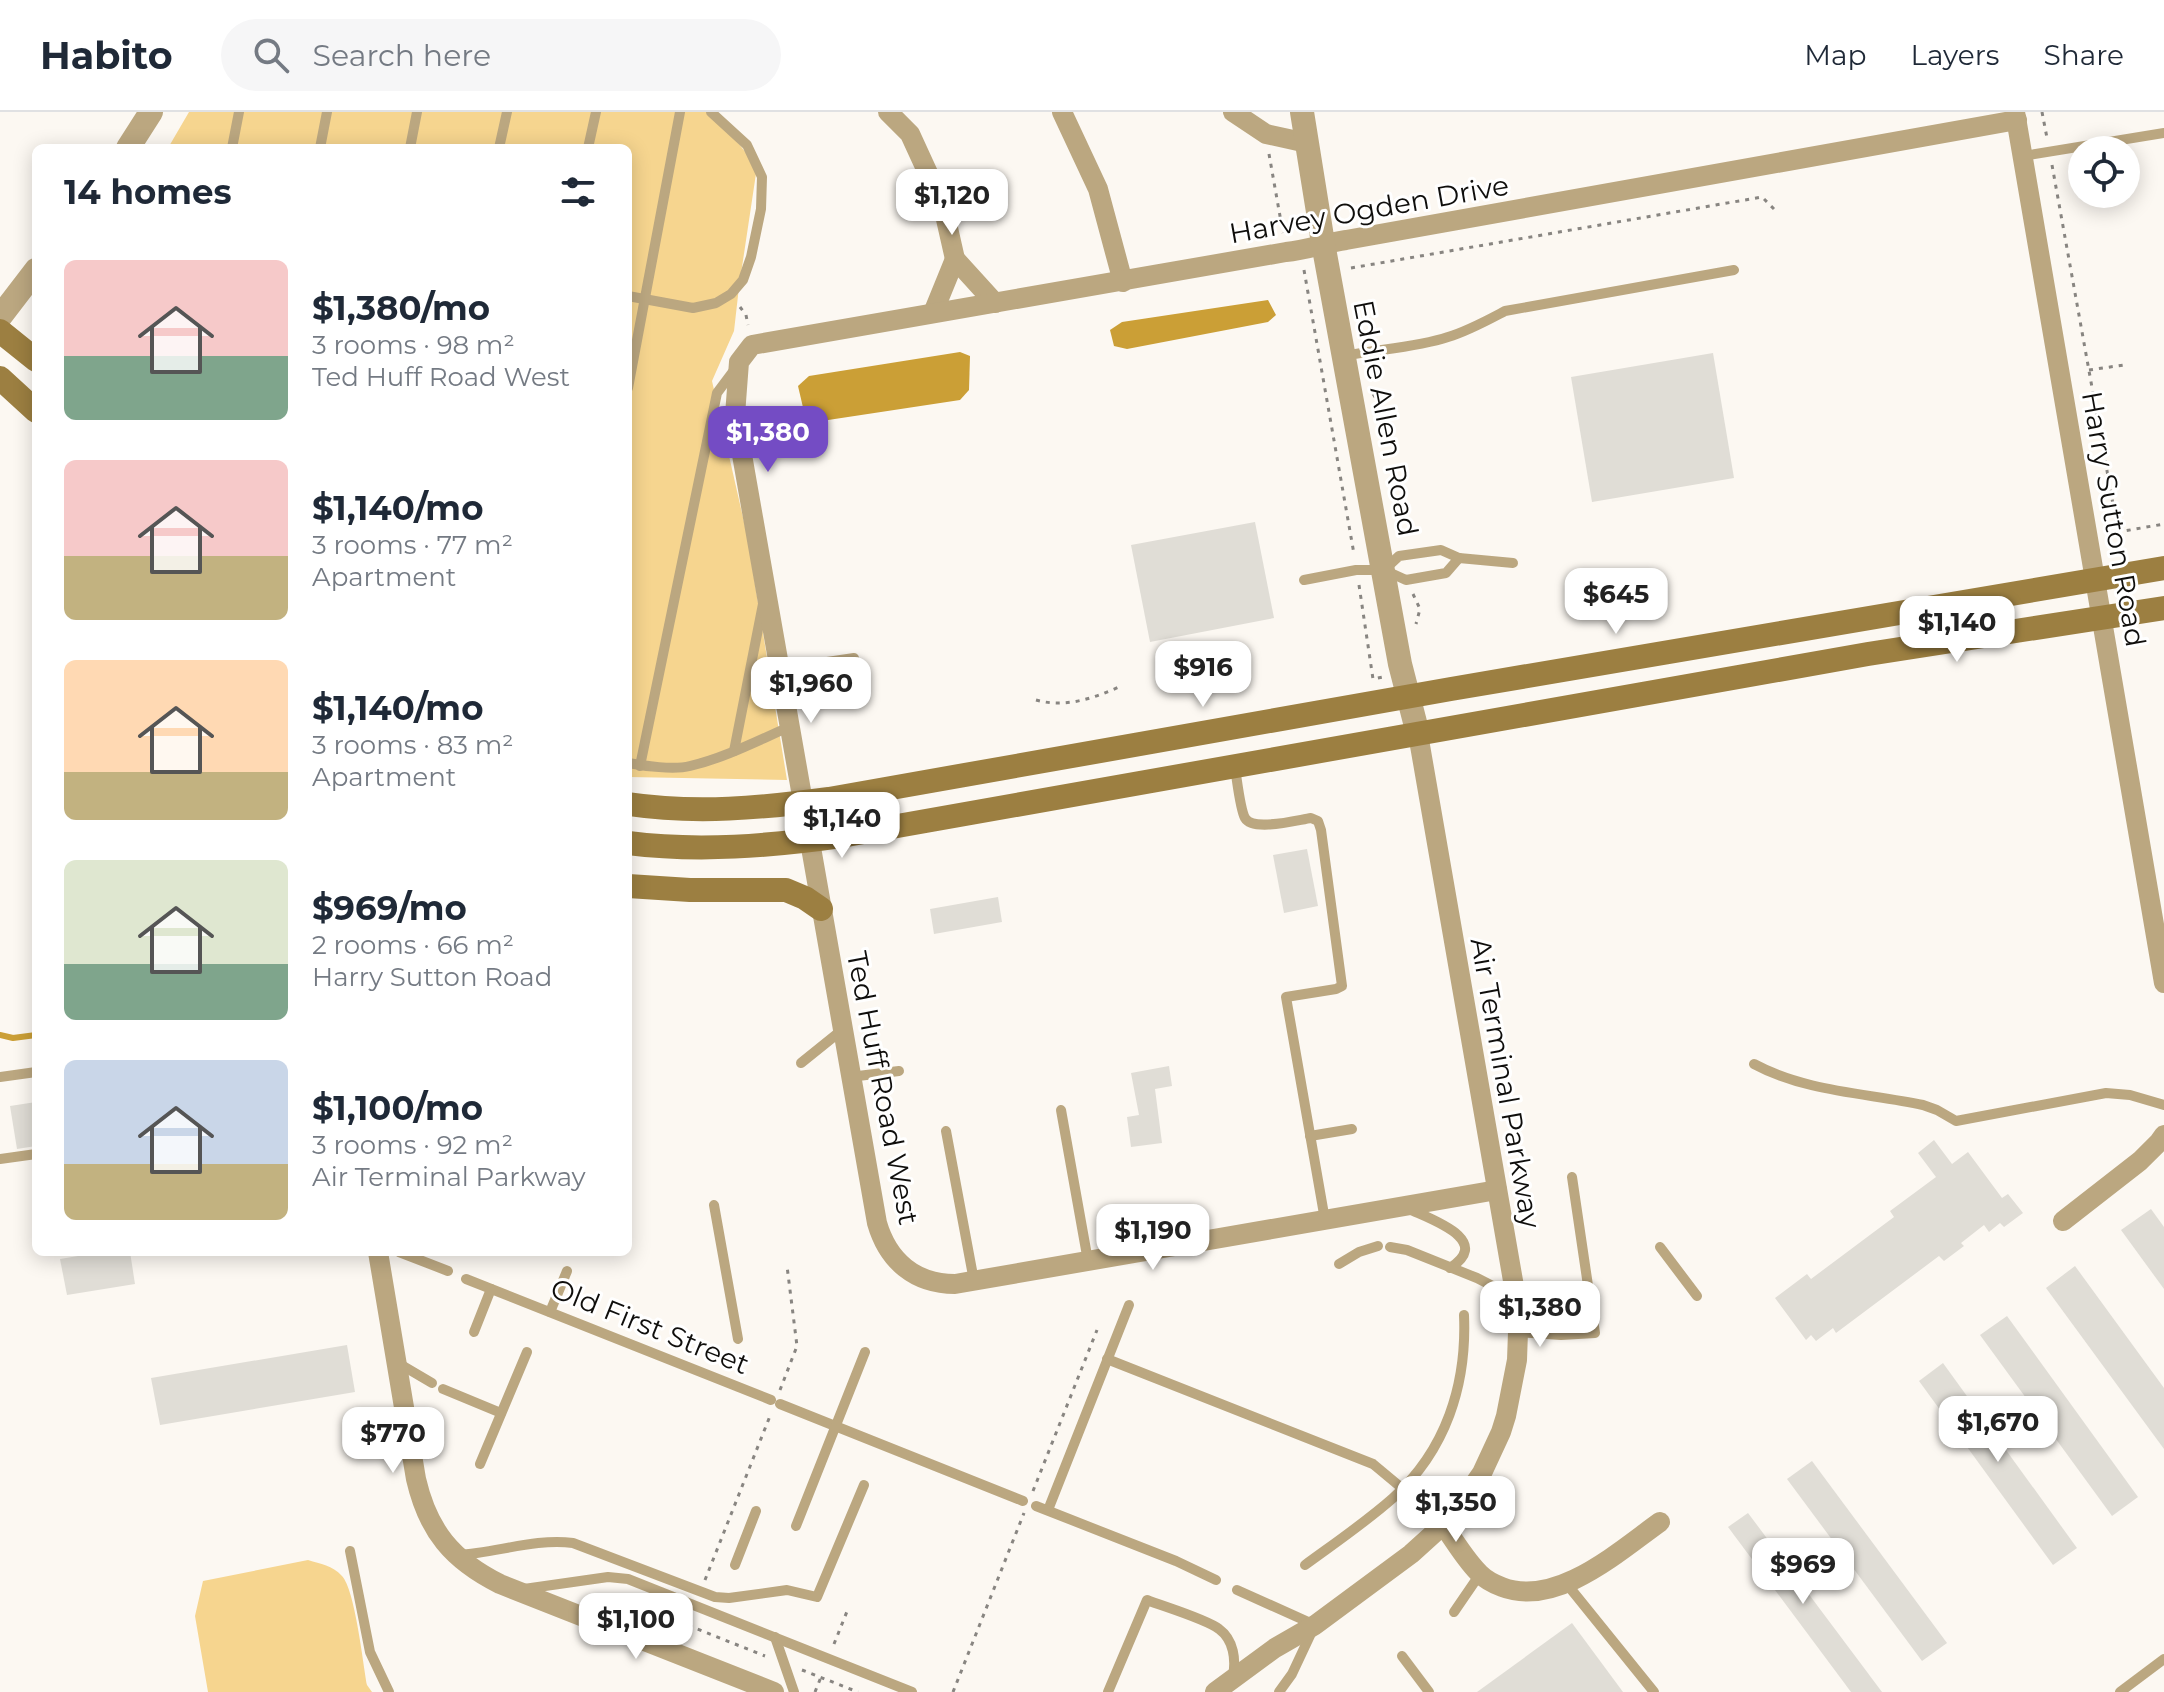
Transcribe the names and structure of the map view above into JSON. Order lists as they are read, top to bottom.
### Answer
{
  "streets": {
    "street": [
      "Harvey Ogden Drive",
      "Eddie Allen Road",
      "Harry Sutton Road",
      "Air Terminal Parkway",
      "Ted Huff Road West"
    ],
    "lane": ["Old First Street"]
  },
  "crossings": [
    ["Harvey Ogden Drive", "Eddie Allen Road"],
    ["Harvey Ogden Drive", "Harry Sutton Road"],
    ["Eddie Allen Road", "Air Terminal Parkway"],
    ["Air Terminal Parkway", "Ted Huff Road West"]
  ],
  "page": {
    "header": "Habito",
    "search": "Search here",
    "nav": ["Map", "Layers", "Share"],
    "heading": "14 homes",
    "price": [
      "$1,120",
      "$1,380",
      "$645",
      "$1,140",
      "$916",
      "$1,960",
      "$1,140",
      "$1,190",
      "$1,380",
      "$1,670",
      "$770",
      "$1,350",
      "$969",
      "$1,100"
    ],
    "list": [
      {
        "name": "$1,380/mo",
        "note": "3 rooms · 98 m² · Ted Huff Road West"
      },
      {
        "name": "$1,140/mo",
        "note": "3 rooms · 77 m² · Apartment"
      },
      {
        "name": "$1,140/mo",
        "note": "3 rooms · 83 m² · Apartment"
      },
      {
        "name": "$969/mo",
        "note": "2 rooms · 66 m² · Harry Sutton Road"
      },
      {
        "name": "$1,100/mo",
        "note": "3 rooms · 92 m² · Air Terminal Parkway"
      }
    ]
  }
}
